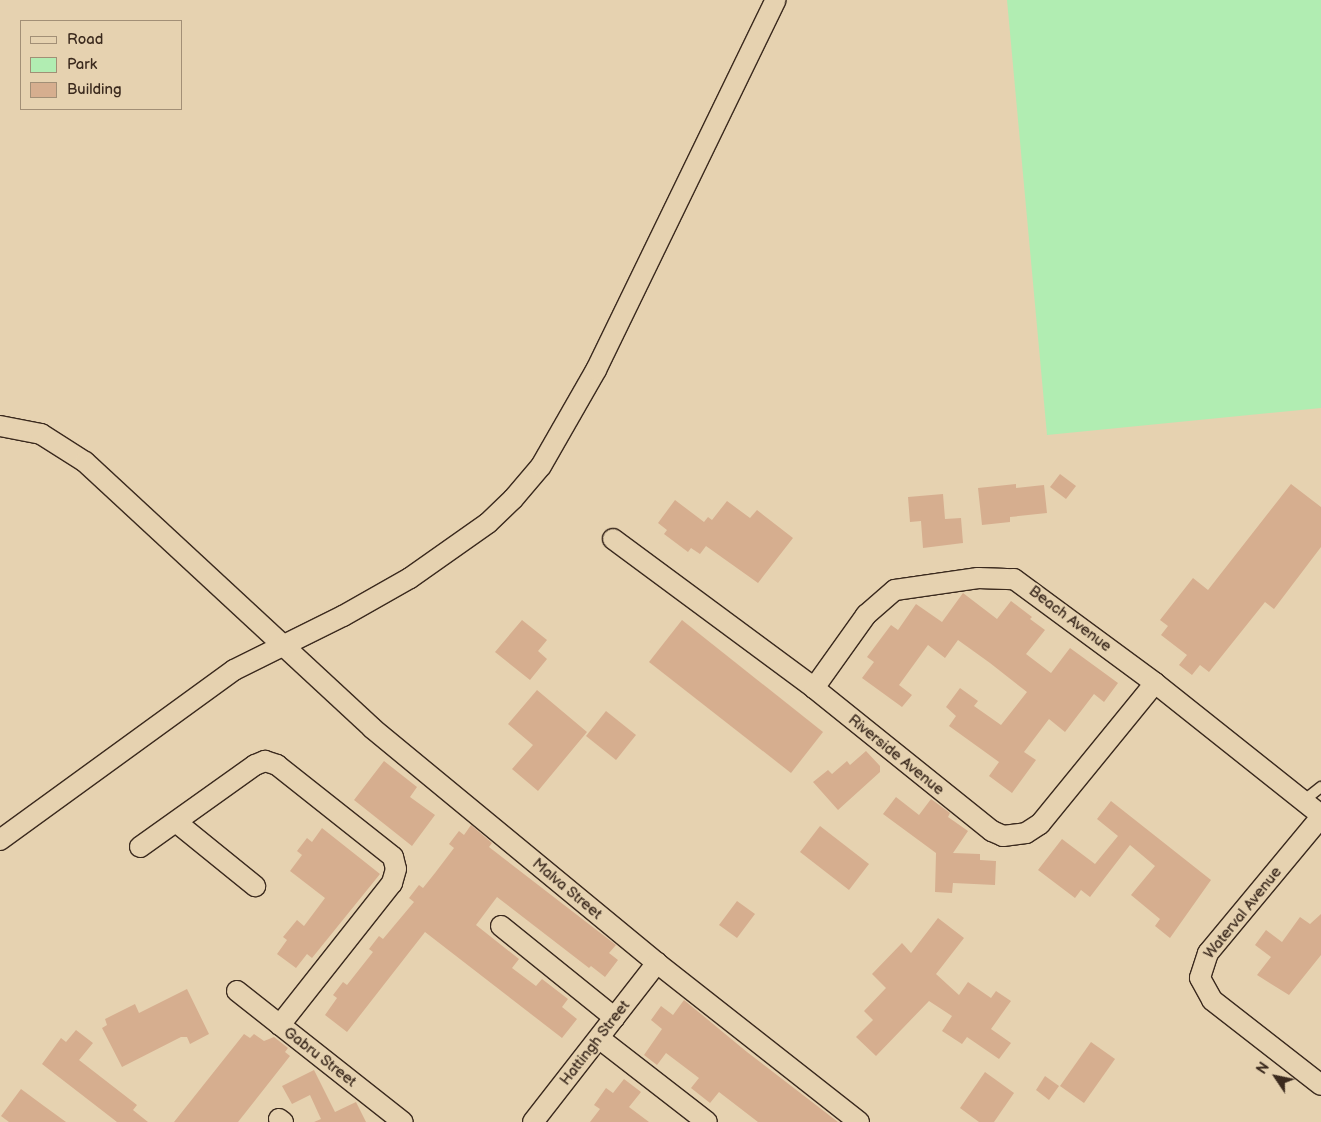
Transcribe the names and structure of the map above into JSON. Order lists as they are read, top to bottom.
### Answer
{
  "streets": {
    "street": [
      "Beach Avenue",
      "Riverside Avenue",
      "Malva Street",
      "Waterval Avenue",
      "Hattingh Street",
      "Gabru Street"
    ]
  },
  "crossings": [
    ["Beach Avenue", "Riverside Avenue"],
    ["Beach Avenue", "Waterval Avenue"],
    ["Malva Street", "Hattingh Street"]
  ],
  "legend": ["Road", "Park", "Building"],
  "north": "top left"
}
